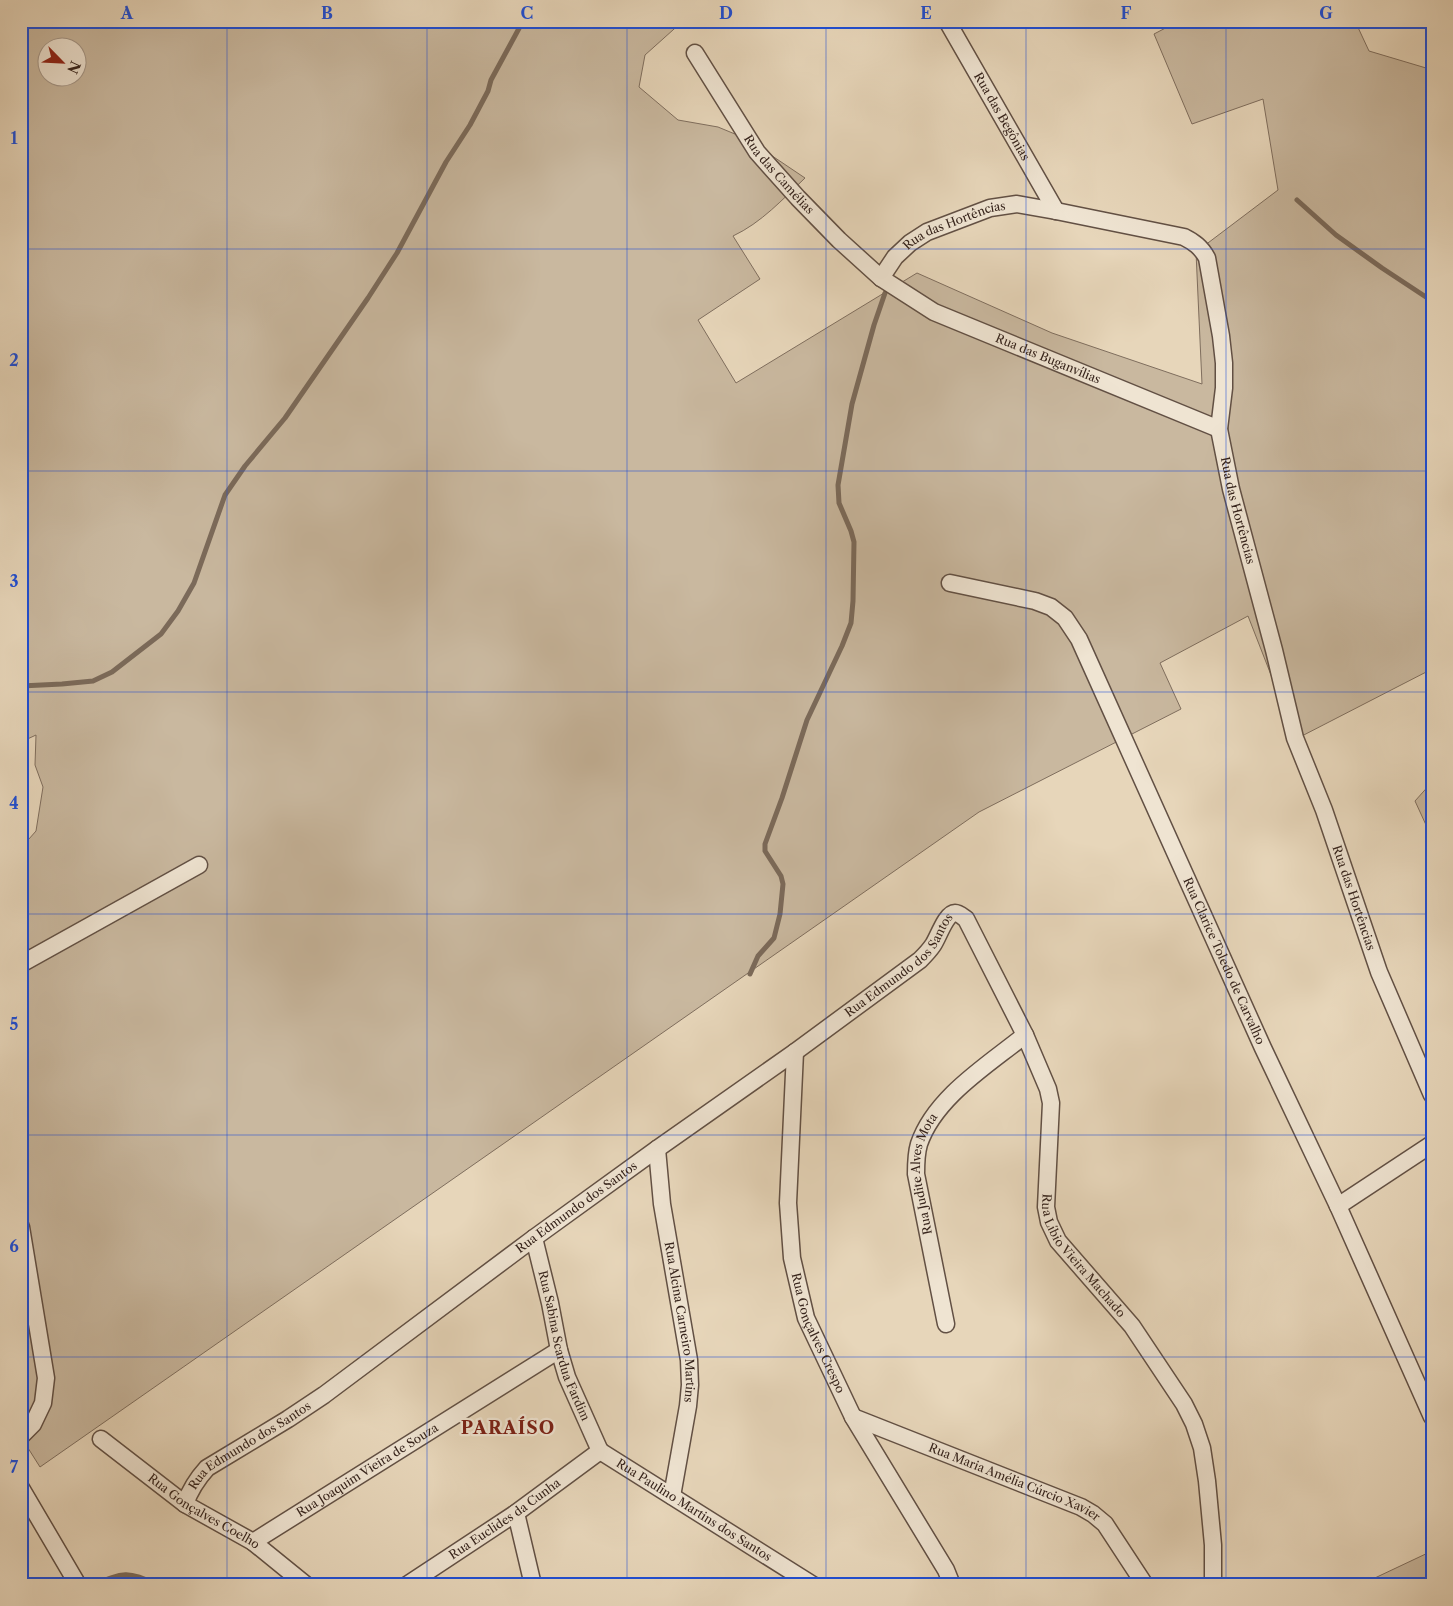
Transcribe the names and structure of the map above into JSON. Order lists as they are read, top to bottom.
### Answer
{
  "streets": {
    "street": [
      "Rua das Begônias",
      "Rua das Camélias",
      "Rua das Hortências",
      "Rua das Buganvílias",
      "Rua Clarice Toledo de Carvalho",
      "Rua Edmundo dos Santos",
      "Rua Judite Alves Mota",
      "Rua Líbio Vieira Machado",
      "Rua Alcina Carneiro Martins",
      "Rua Gonçalves Crespo",
      "Rua Sabina Scardua Fardim",
      "Rua Joaquim Vieira de Souza",
      "Rua Maria Amélia Cúrcio Xavier",
      "Rua Paulino Martins dos Santos",
      "Rua Gonçalves Coelho",
      "Rua Euclides da Cunha"
    ]
  },
  "crossings": [
    ["Rua das Begônias", "Rua das Hortências"],
    ["Rua das Camélias", "Rua das Hortências"],
    ["Rua das Camélias", "Rua das Buganvílias"],
    ["Rua das Hortências", "Rua das Buganvílias"],
    ["Rua Edmundo dos Santos", "Rua Líbio Vieira Machado"],
    ["Rua Edmundo dos Santos", "Rua Alcina Carneiro Martins"],
    ["Rua Edmundo dos Santos", "Rua Gonçalves Crespo"],
    ["Rua Edmundo dos Santos", "Rua Sabina Scardua Fardim"],
    ["Rua Edmundo dos Santos", "Rua Gonçalves Coelho"],
    ["Rua Judite Alves Mota", "Rua Líbio Vieira Machado"],
    ["Rua Alcina Carneiro Martins", "Rua Paulino Martins dos Santos"],
    ["Rua Gonçalves Crespo", "Rua Maria Amélia Cúrcio Xavier"],
    ["Rua Sabina Scardua Fardim", "Rua Joaquim Vieira de Souza"],
    ["Rua Sabina Scardua Fardim", "Rua Paulino Martins dos Santos"],
    ["Rua Sabina Scardua Fardim", "Rua Euclides da Cunha"],
    ["Rua Joaquim Vieira de Souza", "Rua Gonçalves Coelho"],
    ["Rua Paulino Martins dos Santos", "Rua Euclides da Cunha"]
  ],
  "districts": ["PARAÍSO"],
  "north": "bottom right",
  "grid": {
    "columns": [
      "A",
      "B",
      "C",
      "D",
      "E",
      "F",
      "G"
    ],
    "rows": [
      "1",
      "2",
      "3",
      "4",
      "5",
      "6",
      "7"
    ]
  }
}
